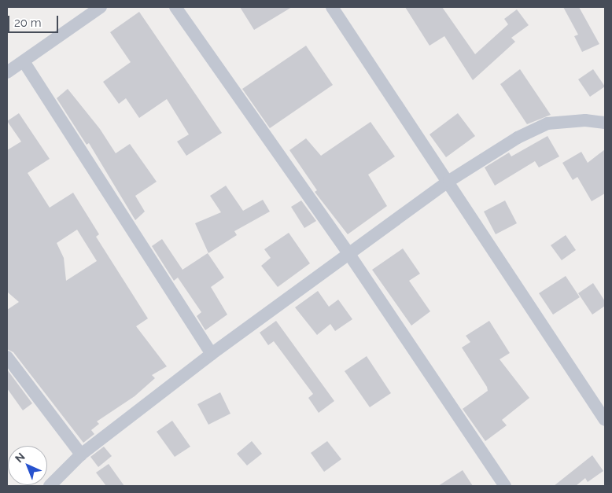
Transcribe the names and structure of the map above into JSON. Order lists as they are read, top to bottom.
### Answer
{
  "scale_bar": "20 m",
  "north": "top left"
}
